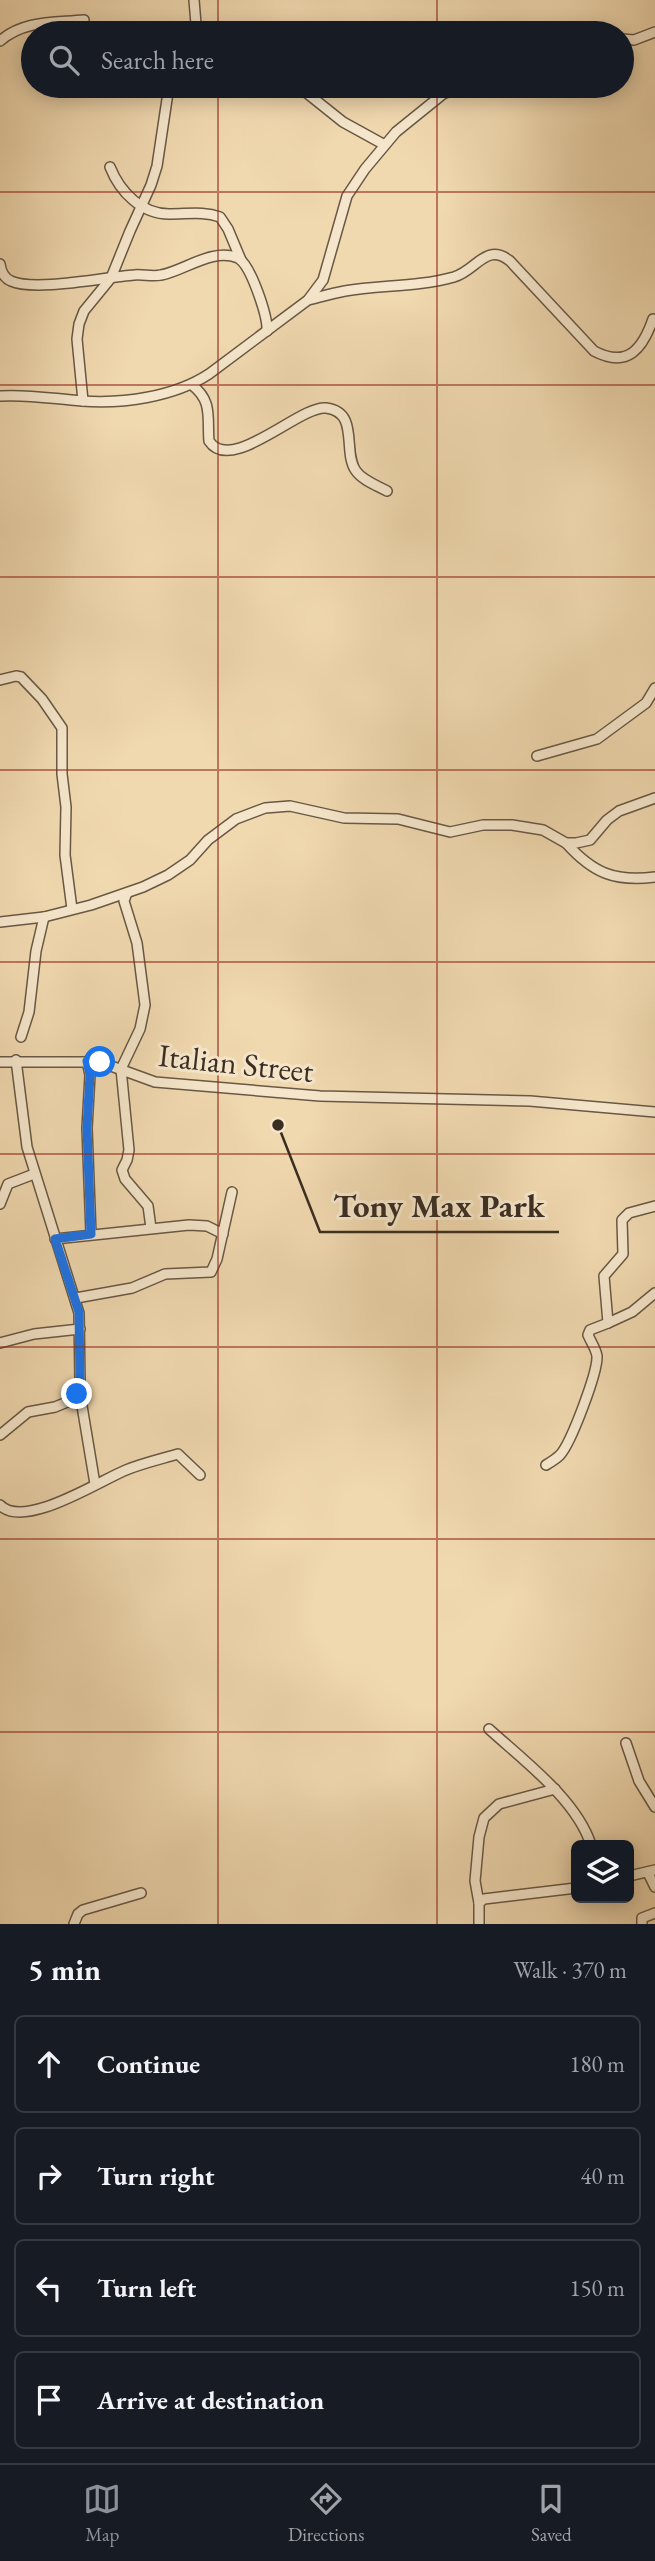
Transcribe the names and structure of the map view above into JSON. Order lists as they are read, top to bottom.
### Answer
{
  "streets": {
    "street": ["Italian Street"]
  },
  "places": ["Tony Max Park"],
  "page": {
    "search": "Search here",
    "heading": ["5 min", "Walk · 370 m"],
    "list": [
      ["Continue", "180 m"],
      ["Turn right", "40 m"],
      ["Turn left", "150 m"],
      "Arrive at destination"
    ],
    "nav": ["Map", "Directions", "Saved"]
  }
}
